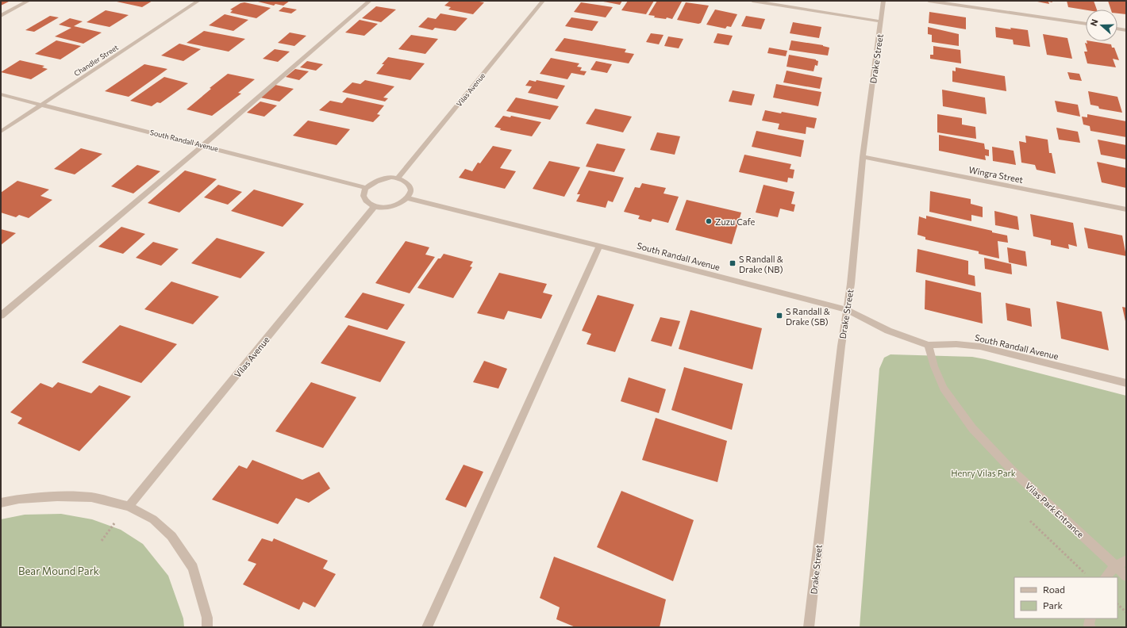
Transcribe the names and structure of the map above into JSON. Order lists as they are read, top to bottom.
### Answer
{
  "streets": {
    "street": [
      "Drake Street",
      "Chandler Street",
      "Vilas Avenue",
      "South Randall Avenue",
      "Wingra Street",
      "Vilas Park Entrance"
    ]
  },
  "crossings": [
    ["Drake Street", "South Randall Avenue"],
    ["Drake Street", "Wingra Street"],
    ["Chandler Street", "South Randall Avenue"],
    ["Vilas Avenue", "South Randall Avenue"],
    ["South Randall Avenue", "Vilas Park Entrance"]
  ],
  "parks": ["Henry Vilas Park", "Bear Mound Park"],
  "places": {
    "other": ["Zuzu Cafe"],
    "transit": ["S Randall & Drake (NB)", "S Randall & Drake (SB)"]
  },
  "legend": ["Road", "Park"],
  "north": "left"
}
